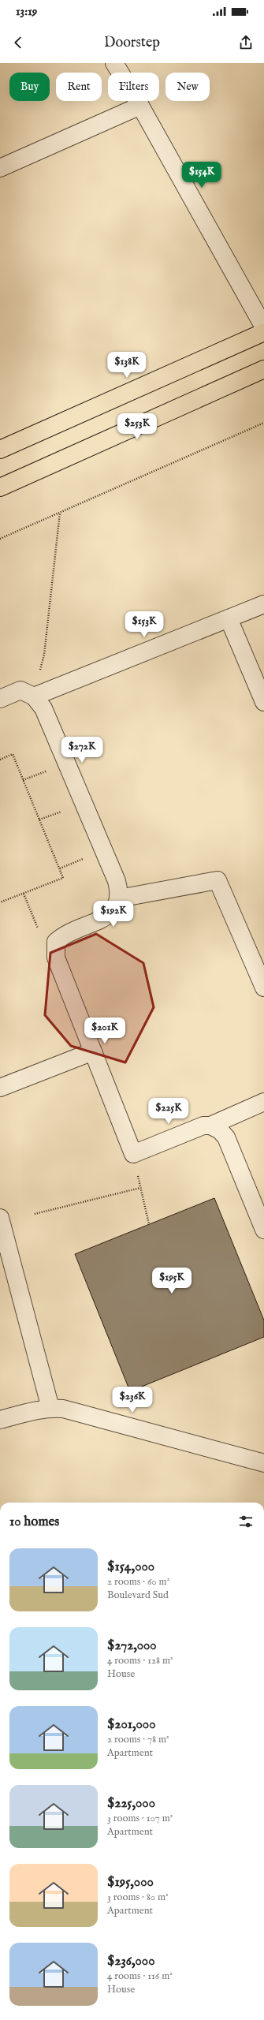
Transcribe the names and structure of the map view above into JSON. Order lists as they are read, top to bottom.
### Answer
{
  "page": {
    "status": "13:19",
    "header": "Doorstep",
    "chip": [
      "Buy",
      "Rent",
      "Filters",
      "New"
    ],
    "price": [
      "$154K",
      "$138K",
      "$253K",
      "$153K",
      "$272K",
      "$192K",
      "$201K",
      "$225K",
      "$195K",
      "$236K"
    ],
    "heading": "10 homes",
    "list": [
      {
        "name": "$154,000",
        "note": "2 rooms · 60 m² · Boulevard Sud"
      },
      {
        "name": "$272,000",
        "note": "4 rooms · 128 m² · House"
      },
      {
        "name": "$201,000",
        "note": "2 rooms · 78 m² · Apartment"
      },
      {
        "name": "$225,000",
        "note": "3 rooms · 107 m² · Apartment"
      },
      {
        "name": "$195,000",
        "note": "3 rooms · 80 m² · Apartment"
      },
      {
        "name": "$236,000",
        "note": "4 rooms · 116 m² · House"
      }
    ]
  }
}
